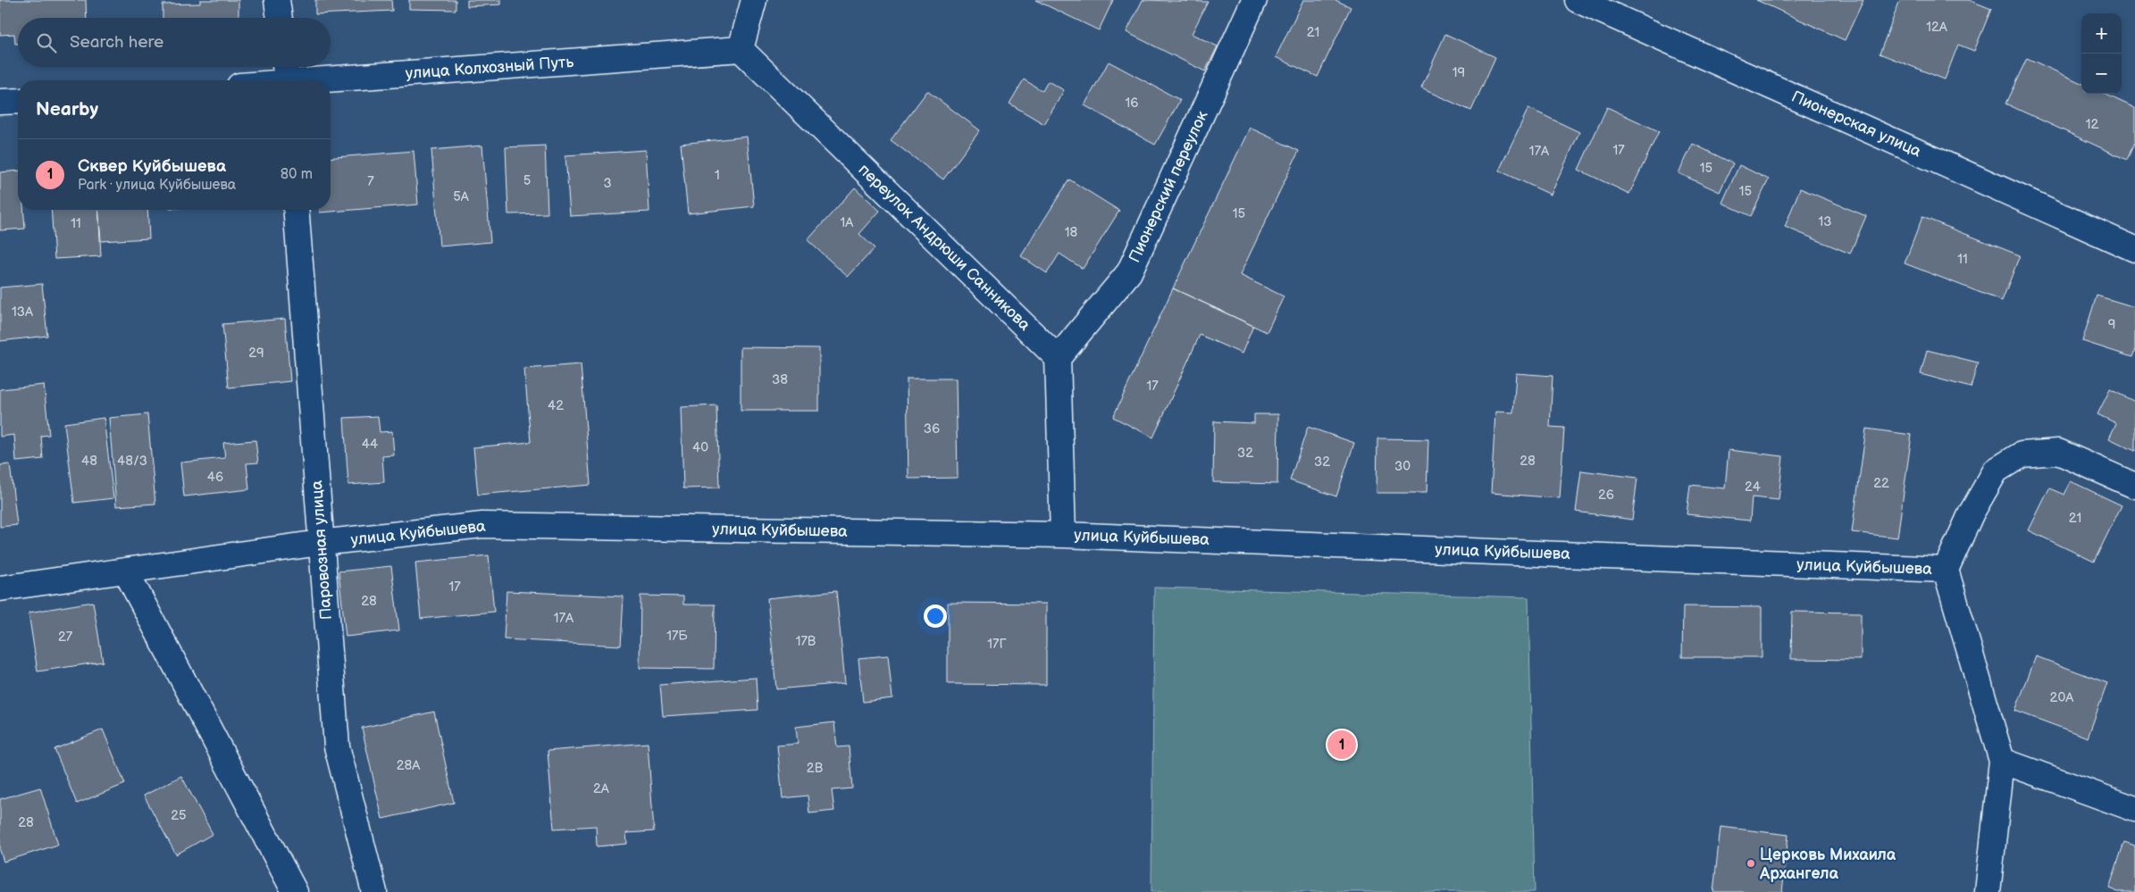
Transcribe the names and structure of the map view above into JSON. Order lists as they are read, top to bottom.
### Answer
{
  "streets": {
    "street": [
      "улица Колхозный Путь",
      "Пионерская улица",
      "Пионерский переулок",
      "переулок Андрюши Санникова",
      "улица Куйбышева",
      "Паровозная улица"
    ]
  },
  "crossings": [
    ["улица Колхозный Путь", "переулок Андрюши Санникова"],
    ["Пионерский переулок", "переулок Андрюши Санникова"],
    ["улица Куйбышева", "Паровозная улица"]
  ],
  "places": ["Церковь Михаила Архангела"],
  "house_numbers": [
    "12А",
    "21",
    "19",
    "16",
    "12",
    "17",
    "17А",
    "15",
    "1",
    "5",
    "7",
    "3",
    "15",
    "5А",
    "15",
    "13",
    "1А",
    "11",
    "18",
    "11",
    "13А",
    "9",
    "29",
    "38",
    "17",
    "42",
    "36",
    "44",
    "40",
    "32",
    "48",
    "48/3",
    "28",
    "32",
    "30",
    "46",
    "22",
    "24",
    "26",
    "21",
    "17",
    "28",
    "17А",
    "17Б",
    "27",
    "17В",
    "17Г",
    "20А",
    "28А",
    "2В",
    "2А",
    "25",
    "28"
  ],
  "page": {
    "map_buttons": ["+", "−"],
    "search": "Search here",
    "heading": "Nearby",
    "list": [
      {
        "mark": "1",
        "name": "Сквер Куйбышева",
        "note": "Park · улица Куйбышева",
        "value": "80 m"
      }
    ],
    "pins": "1"
  }
}
